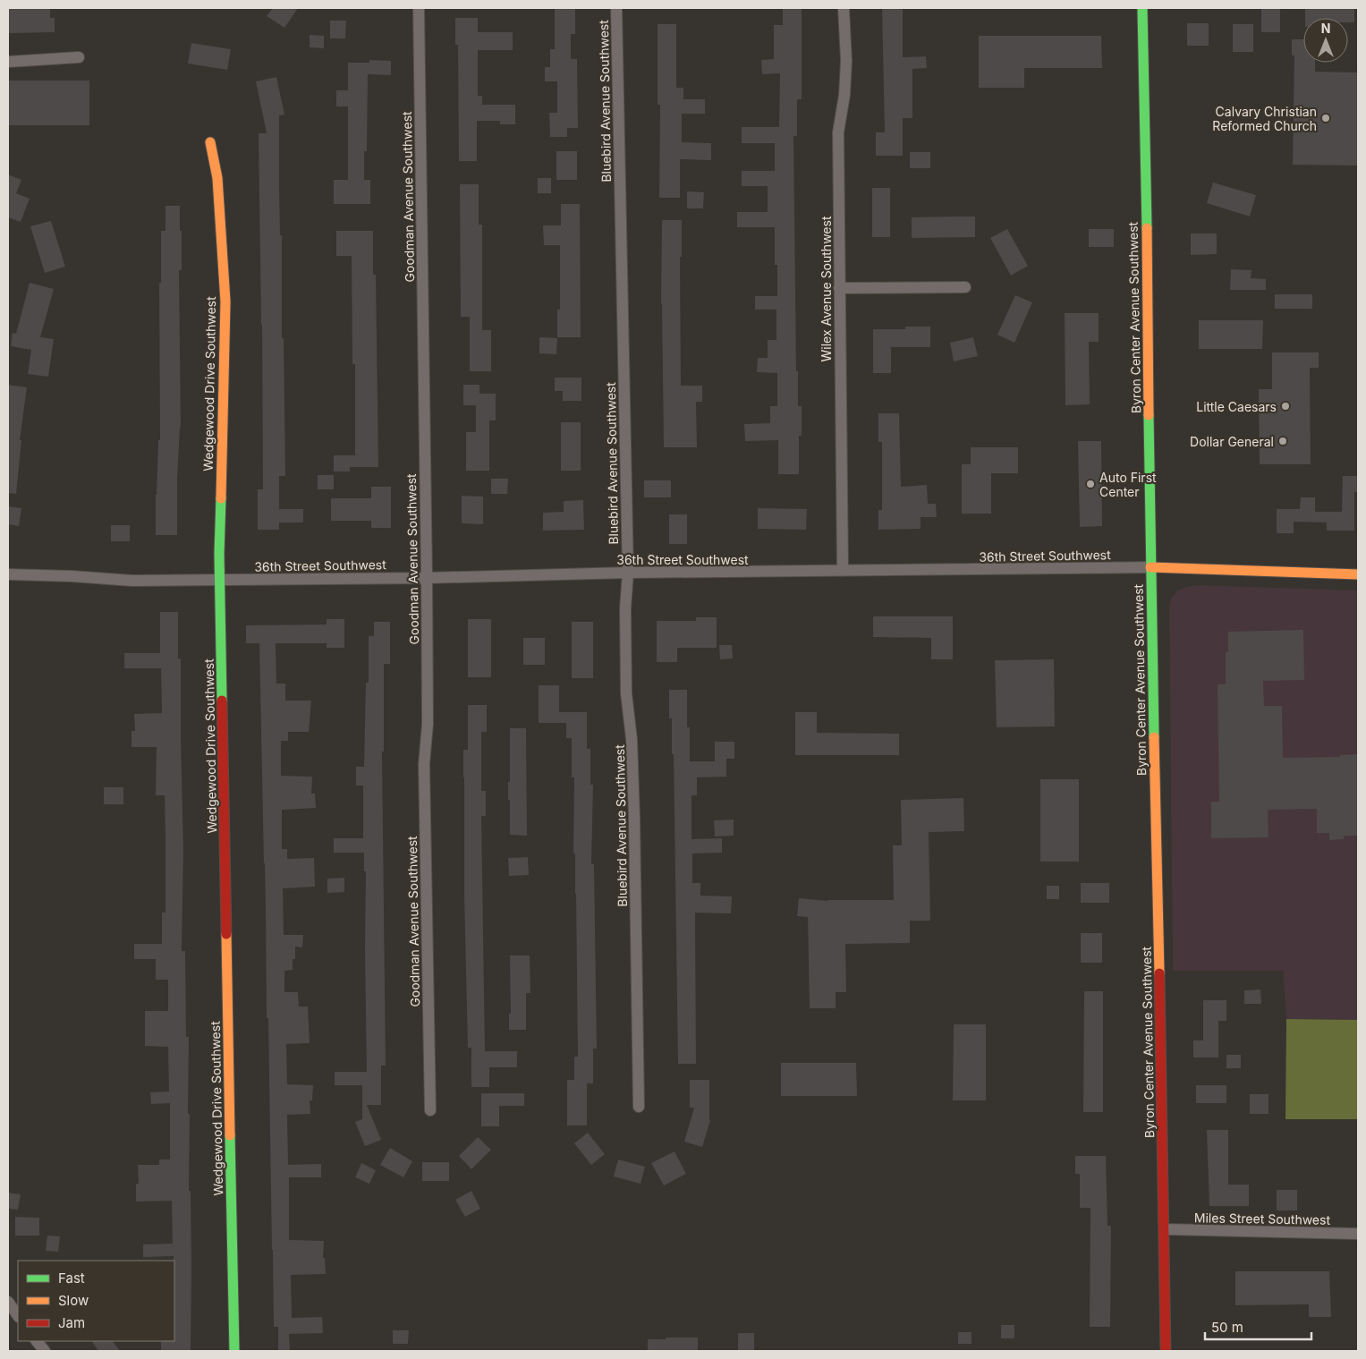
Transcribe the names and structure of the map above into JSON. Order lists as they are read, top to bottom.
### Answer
{
  "streets": {
    "street": [
      "Bluebird Avenue Southwest",
      "Goodman Avenue Southwest",
      "Wilex Avenue Southwest",
      "Byron Center Avenue Southwest",
      "Wedgewood Drive Southwest",
      "36th Street Southwest",
      "Miles Street Southwest"
    ]
  },
  "crossings": [
    ["Bluebird Avenue Southwest", "36th Street Southwest"],
    ["Goodman Avenue Southwest", "36th Street Southwest"],
    ["Wilex Avenue Southwest", "36th Street Southwest"],
    ["Byron Center Avenue Southwest", "36th Street Southwest"],
    ["Byron Center Avenue Southwest", "Miles Street Southwest"],
    ["Wedgewood Drive Southwest", "36th Street Southwest"]
  ],
  "places": [
    "Calvary Christian Reformed Church",
    "Little Caesars",
    "Dollar General",
    "Auto First Center"
  ],
  "legend": ["Fast", "Slow", "Jam"],
  "scale_bar": "50 m",
  "north": "top"
}
